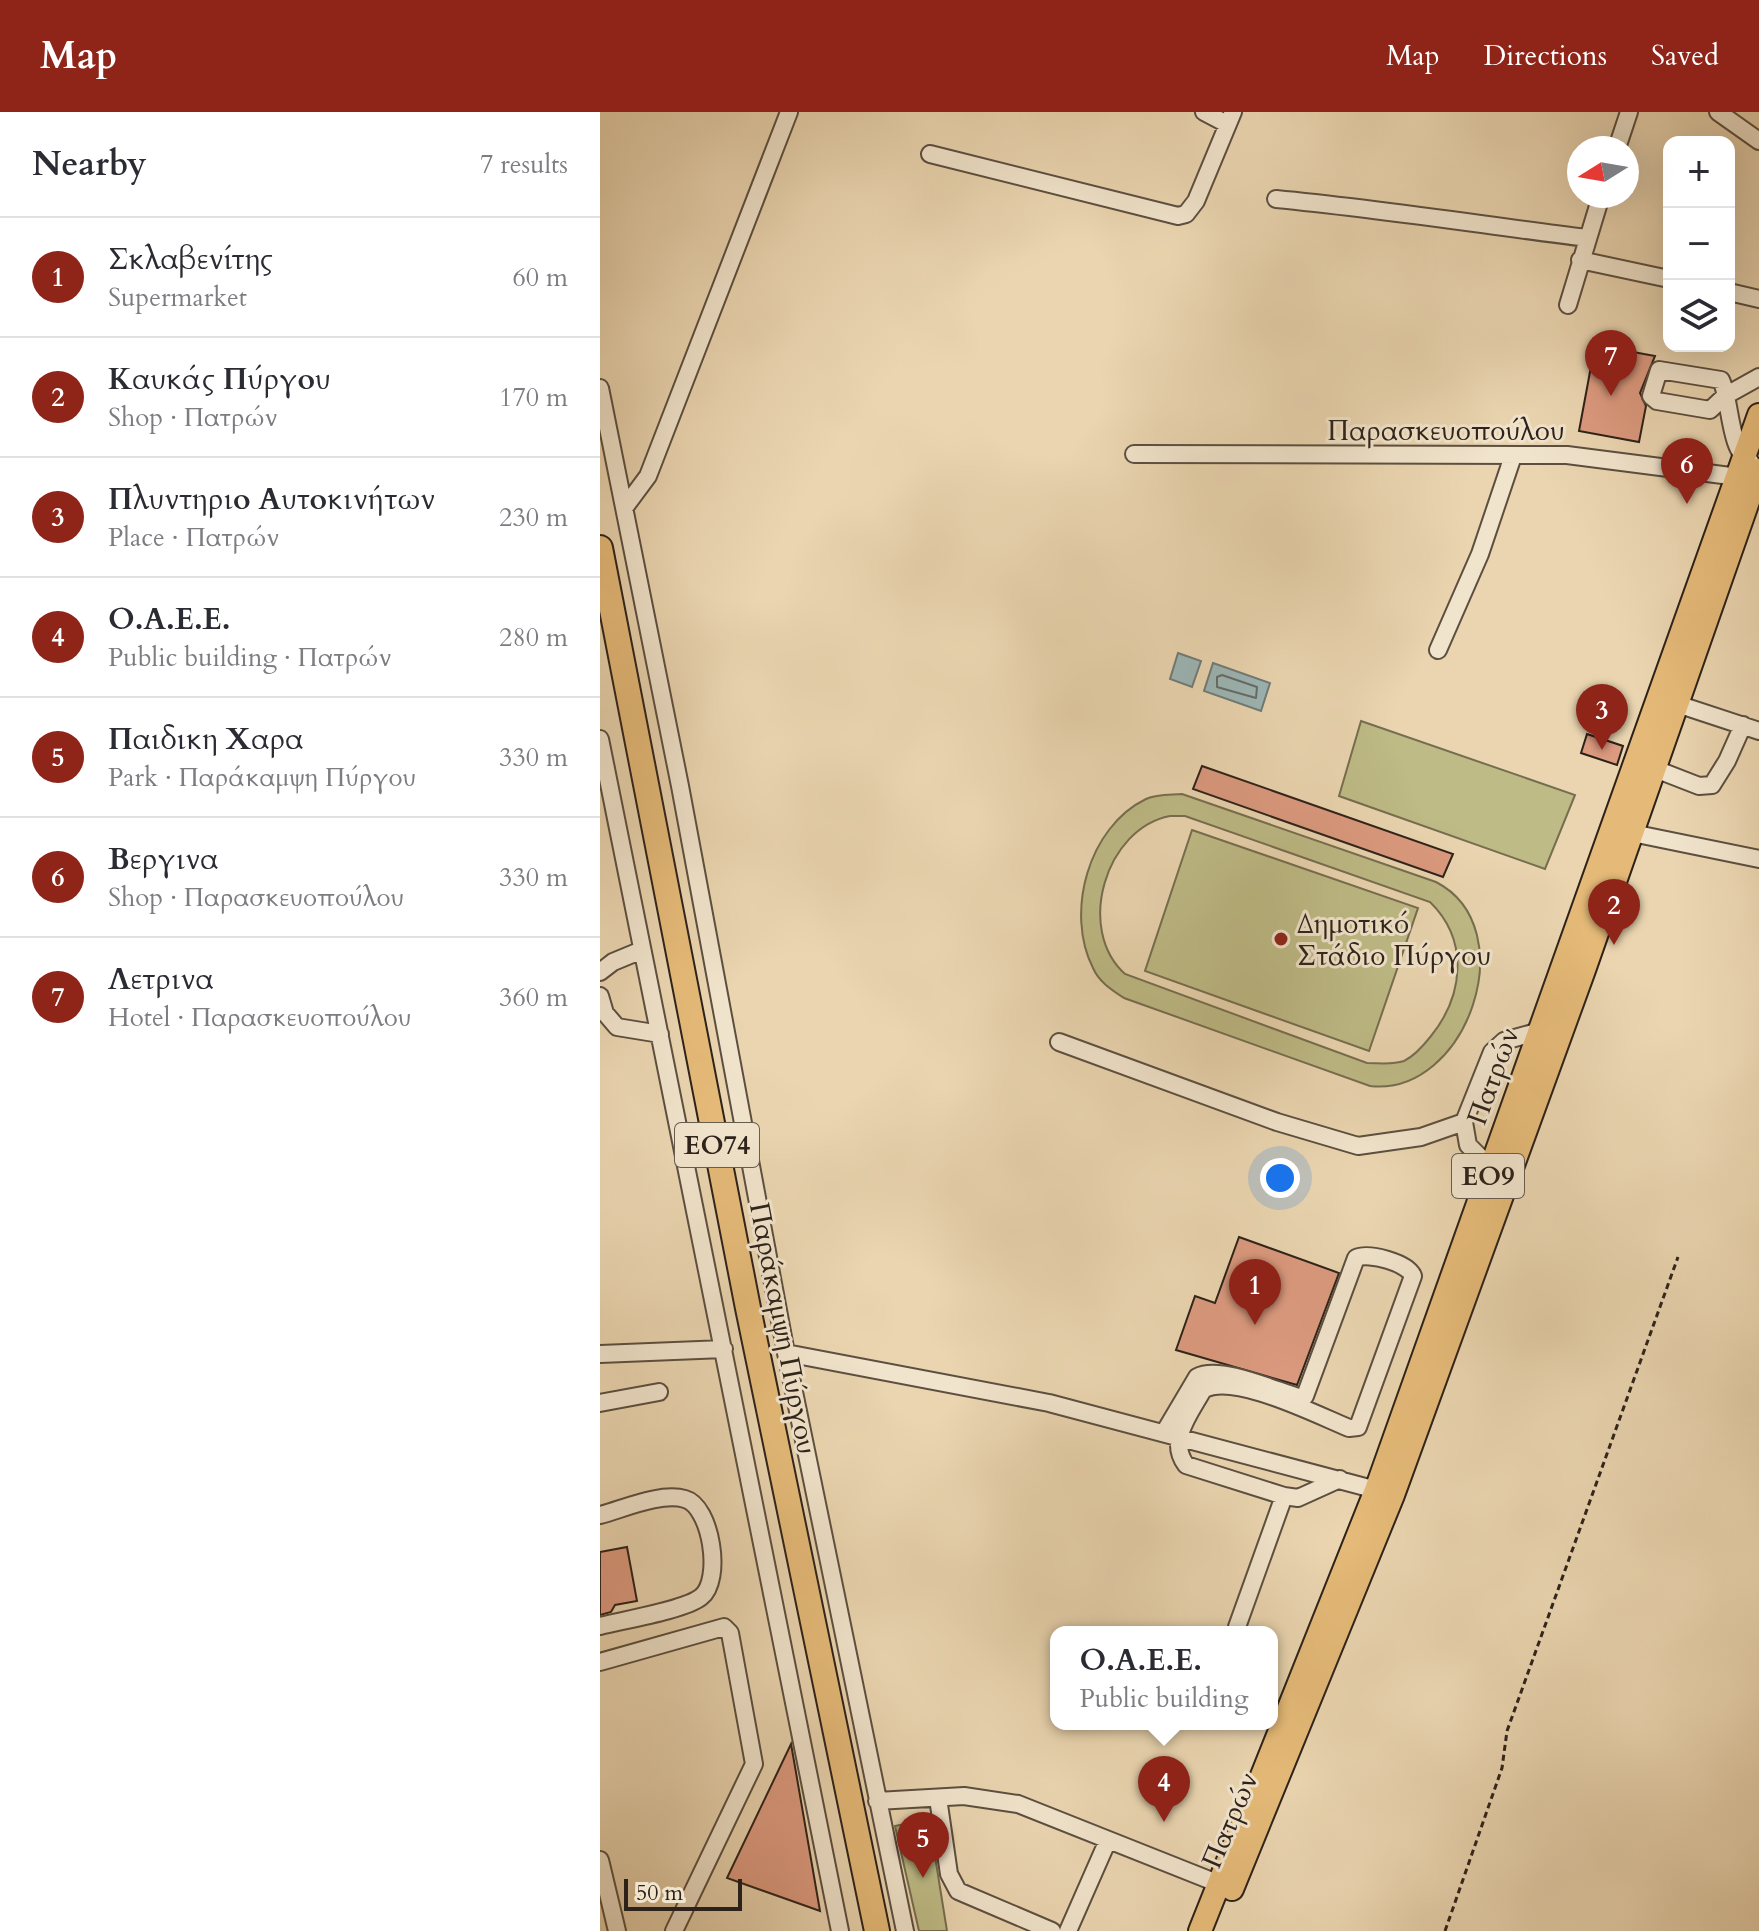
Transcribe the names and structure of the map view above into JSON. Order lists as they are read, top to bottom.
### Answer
{
  "streets": {
    "highway": ["ΕΟ74", "Παράκαμψη Πύργου"],
    "main road": ["Πατρών", "ΕΟ9"],
    "street": ["Παρασκευοπούλου"]
  },
  "crossings": [
    ["Παρασκευοπούλου", "Πατρών"]
  ],
  "places": ["Δημοτικό Στάδιο Πύργου"],
  "scale_bar": "50 m",
  "north": "left",
  "page": {
    "header": "Map",
    "nav": ["Map", "Directions", "Saved"],
    "heading": ["Nearby", "7 results"],
    "map_buttons": ["+", "−"],
    "list": [
      {
        "mark": "1",
        "name": "Σκλαβενίτης",
        "note": "Supermarket",
        "value": "60 m"
      },
      {
        "mark": "2",
        "name": "Καυκάς Πύργου",
        "note": "Shop · Πατρών",
        "value": "170 m"
      },
      {
        "mark": "3",
        "name": "Πλυντηριο Αυτοκινήτων",
        "note": "Place · Πατρών",
        "value": "230 m"
      },
      {
        "mark": "4",
        "name": "Ο.Α.Ε.Ε.",
        "note": "Public building · Πατρών",
        "value": "280 m"
      },
      {
        "mark": "5",
        "name": "Παιδικη Χαρα",
        "note": "Park · Παράκαμψη Πύργου",
        "value": "330 m"
      },
      {
        "mark": "6",
        "name": "Βεργινα",
        "note": "Shop · Παρασκευοπούλου",
        "value": "330 m"
      },
      {
        "mark": "7",
        "name": "Λετρινα",
        "note": "Hotel · Παρασκευοπούλου",
        "value": "360 m"
      }
    ],
    "pins": [
      "7",
      "6",
      "3",
      "2",
      "1",
      "4",
      "5"
    ],
    "popup": ["Ο.Α.Ε.Ε.", "Public building"],
    "scale": "50 m"
  }
}
